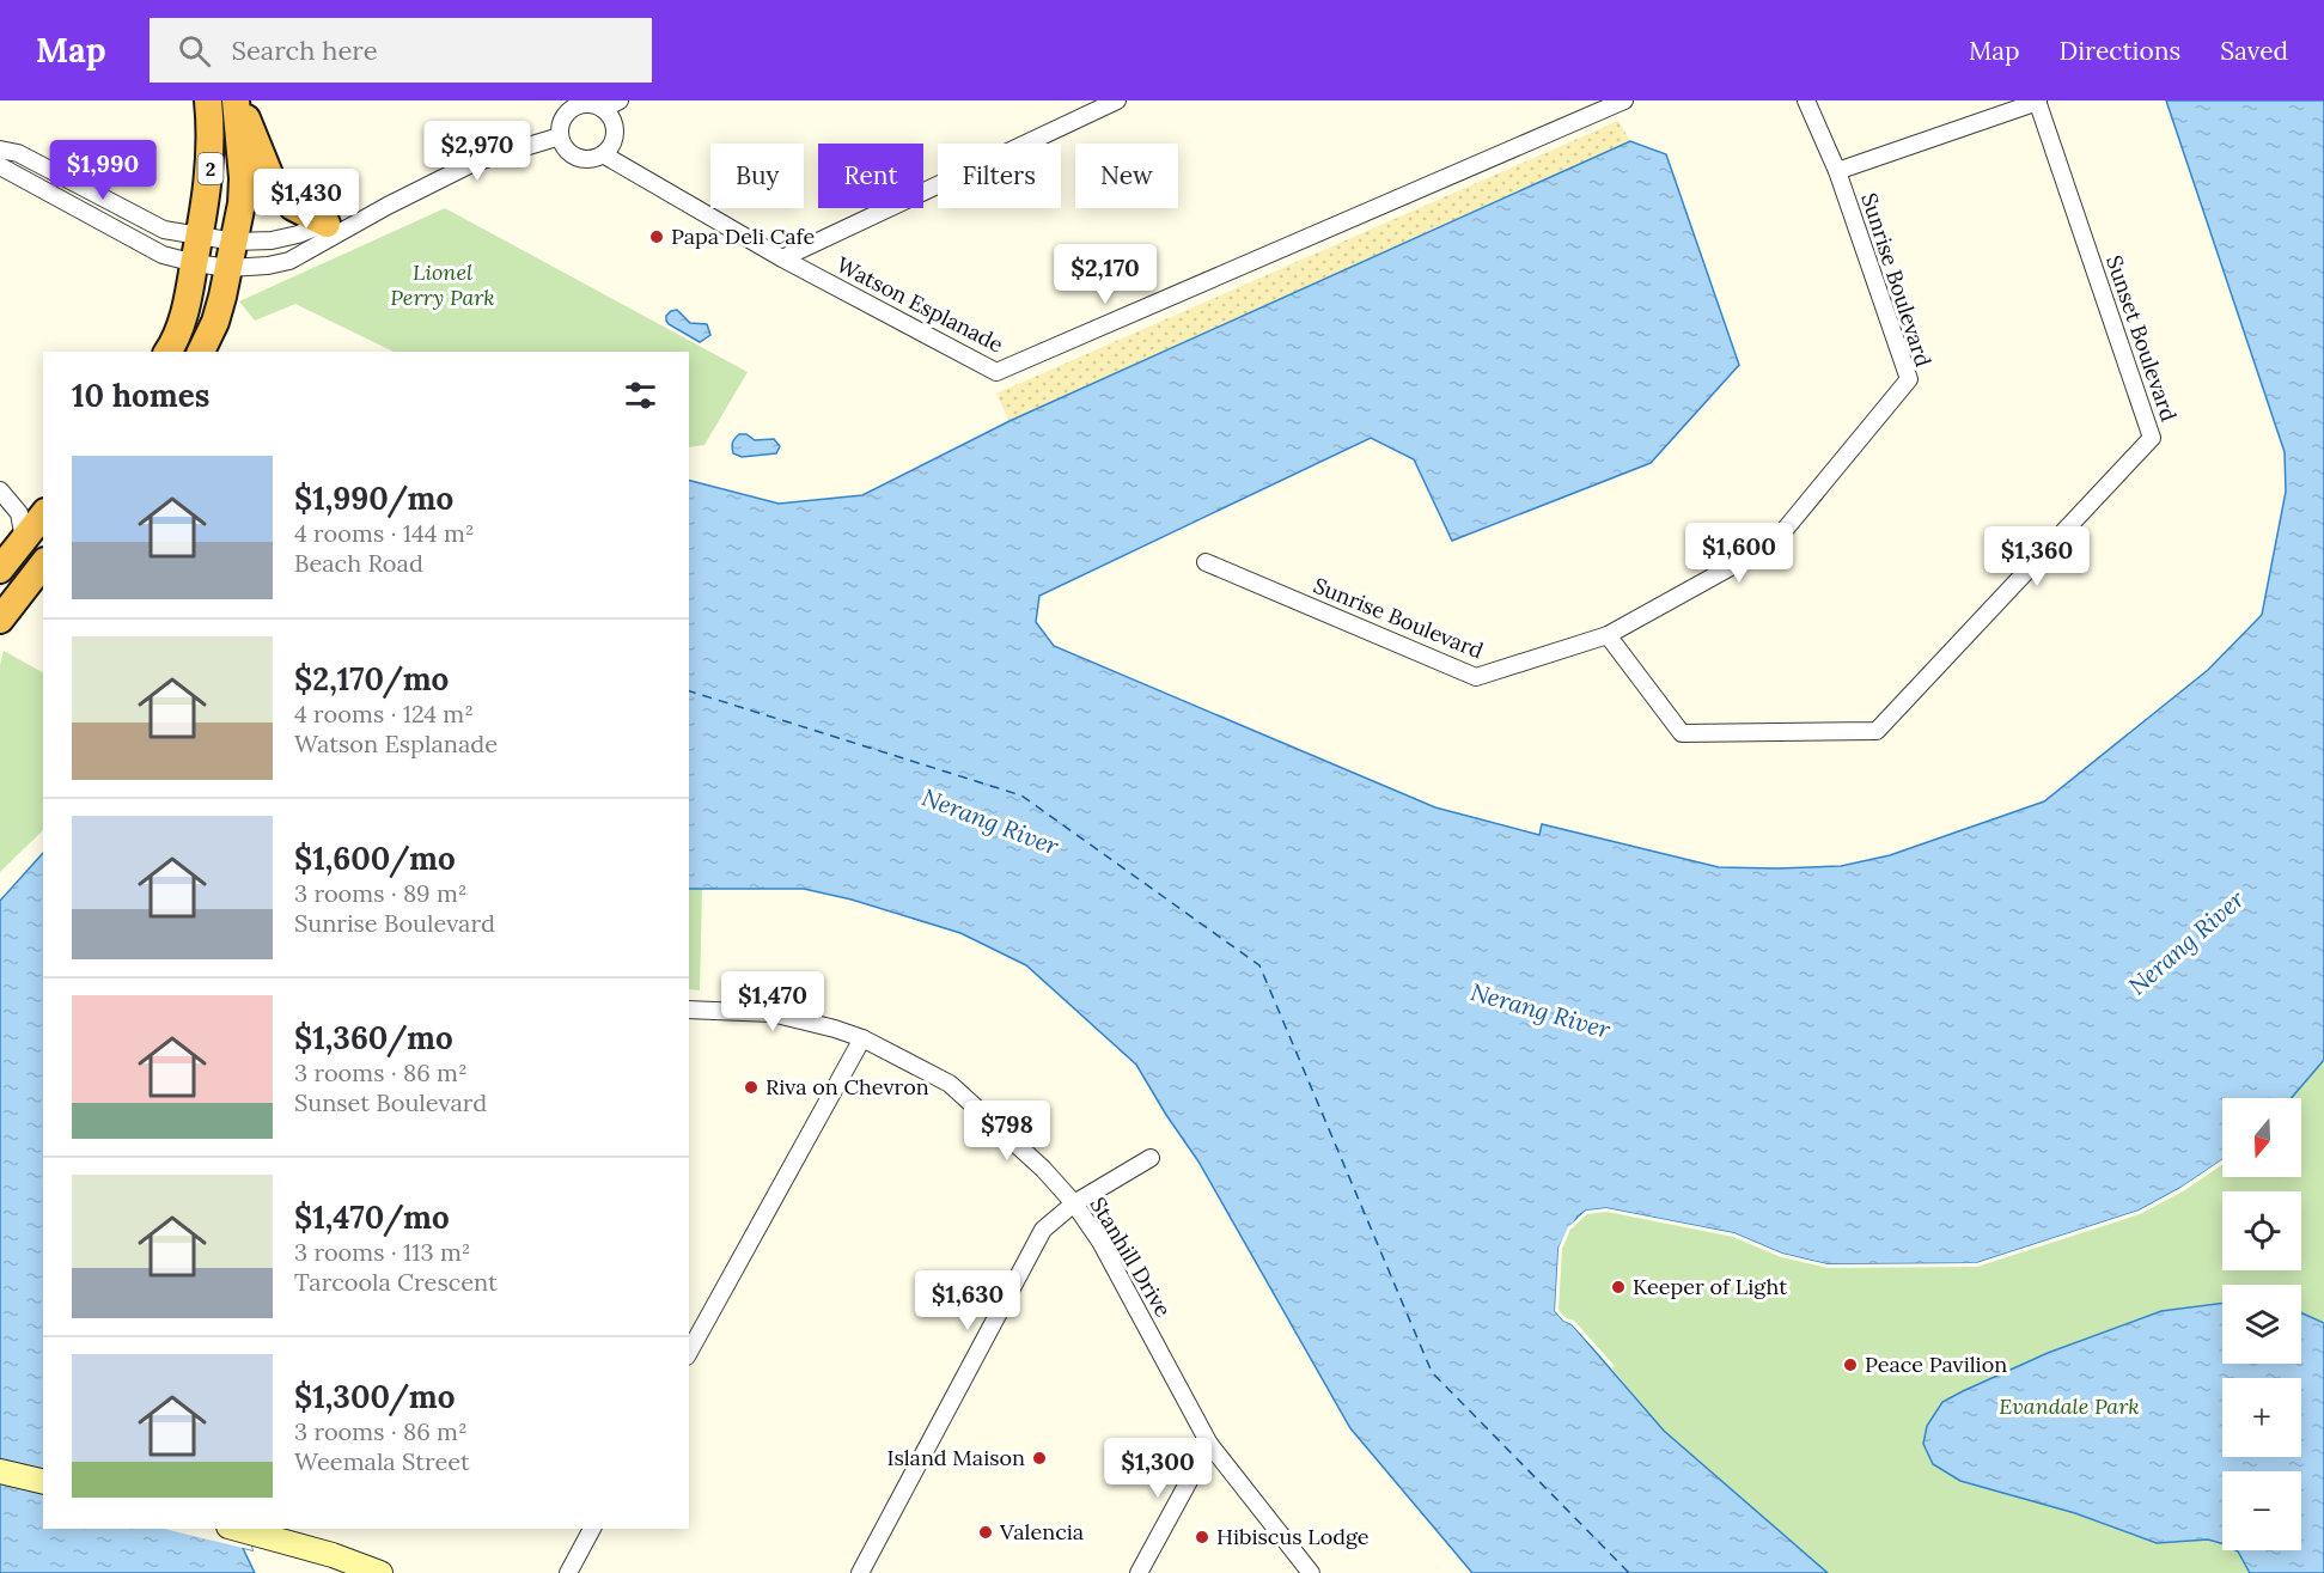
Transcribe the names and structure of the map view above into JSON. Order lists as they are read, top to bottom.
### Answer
{
  "streets": {
    "highway": ["2"],
    "street": [
      "Sunrise Boulevard",
      "Watson Esplanade",
      "Sunset Boulevard",
      "Stanhill Drive"
    ]
  },
  "crossings": [
    ["Sunrise Boulevard", "Sunset Boulevard"]
  ],
  "water": ["Nerang River"],
  "parks": ["Lionel Perry Park", "Evandale Park"],
  "places": [
    "Papa Deli Cafe",
    "Riva on Chevron",
    "Keeper of Light",
    "Peace Pavilion",
    "Island Maison",
    "Valencia",
    "Hibiscus Lodge"
  ],
  "north": "bottom",
  "page": {
    "header": "Map",
    "search": "Search here",
    "nav": ["Map", "Directions", "Saved"],
    "price": [
      "$2,970",
      "$1,990",
      "$1,430",
      "$2,170",
      "$1,600",
      "$1,360",
      "$1,470",
      "$798",
      "$1,630",
      "$1,300"
    ],
    "chip": [
      "Buy",
      "Rent",
      "Filters",
      "New"
    ],
    "heading": "10 homes",
    "list": [
      {
        "name": "$1,990/mo",
        "note": "4 rooms · 144 m² · Beach Road"
      },
      {
        "name": "$2,170/mo",
        "note": "4 rooms · 124 m² · Watson Esplanade"
      },
      {
        "name": "$1,600/mo",
        "note": "3 rooms · 89 m² · Sunrise Boulevard"
      },
      {
        "name": "$1,360/mo",
        "note": "3 rooms · 86 m² · Sunset Boulevard"
      },
      {
        "name": "$1,470/mo",
        "note": "3 rooms · 113 m² · Tarcoola Crescent"
      },
      {
        "name": "$1,300/mo",
        "note": "3 rooms · 86 m² · Weemala Street"
      }
    ],
    "map_buttons": ["+", "−"]
  }
}
